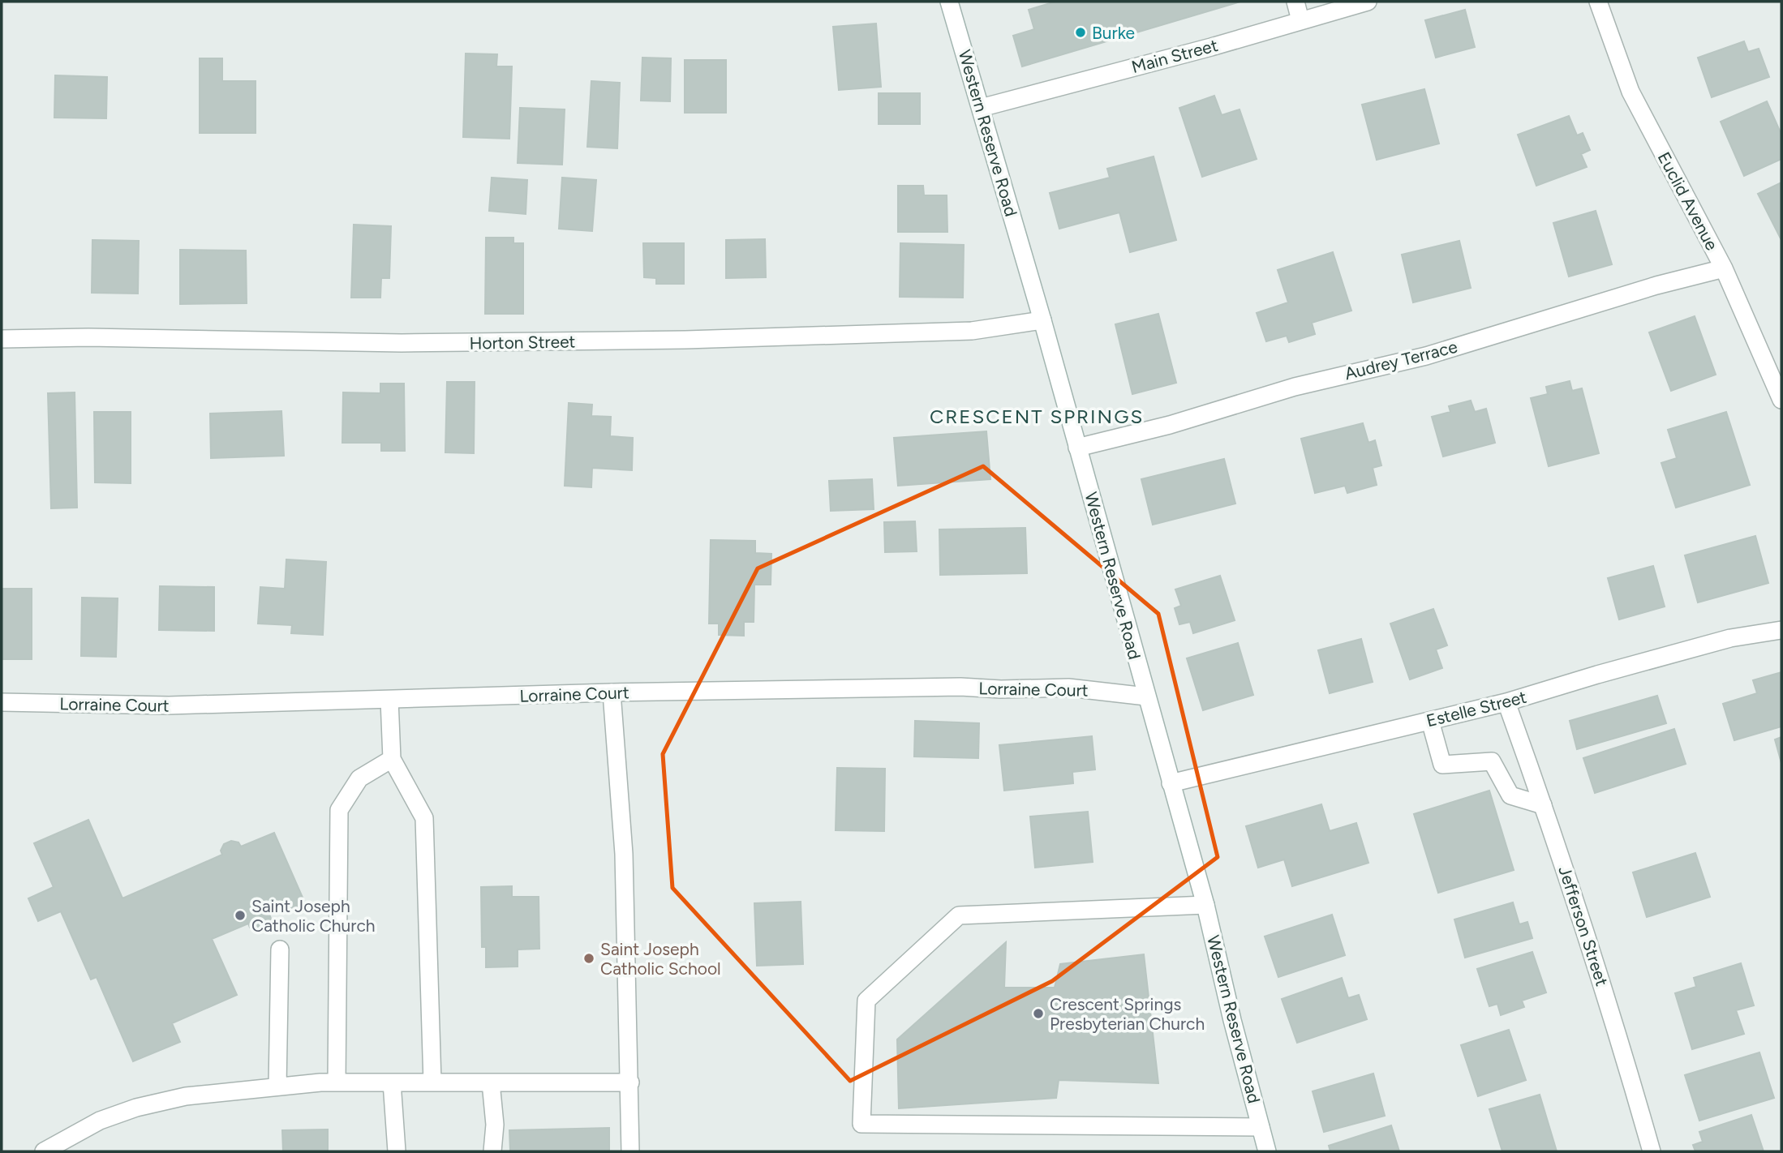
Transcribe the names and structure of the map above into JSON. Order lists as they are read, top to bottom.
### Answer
{
  "streets": {
    "street": [
      "Main Street",
      "Western Reserve Road",
      "Euclid Avenue",
      "Horton Street",
      "Audrey Terrace",
      "Lorraine Court",
      "Estelle Street",
      "Jefferson Street"
    ]
  },
  "crossings": [
    ["Main Street", "Western Reserve Road"],
    ["Western Reserve Road", "Horton Street"],
    ["Western Reserve Road", "Audrey Terrace"],
    ["Western Reserve Road", "Lorraine Court"],
    ["Western Reserve Road", "Estelle Street"],
    ["Euclid Avenue", "Audrey Terrace"],
    ["Estelle Street", "Jefferson Street"]
  ],
  "districts": ["CRESCENT SPRINGS"],
  "places": [
    "Burke",
    "Saint Joseph Catholic Church",
    "Saint Joseph Catholic School",
    "Crescent Springs Presbyterian Church"
  ]
}
